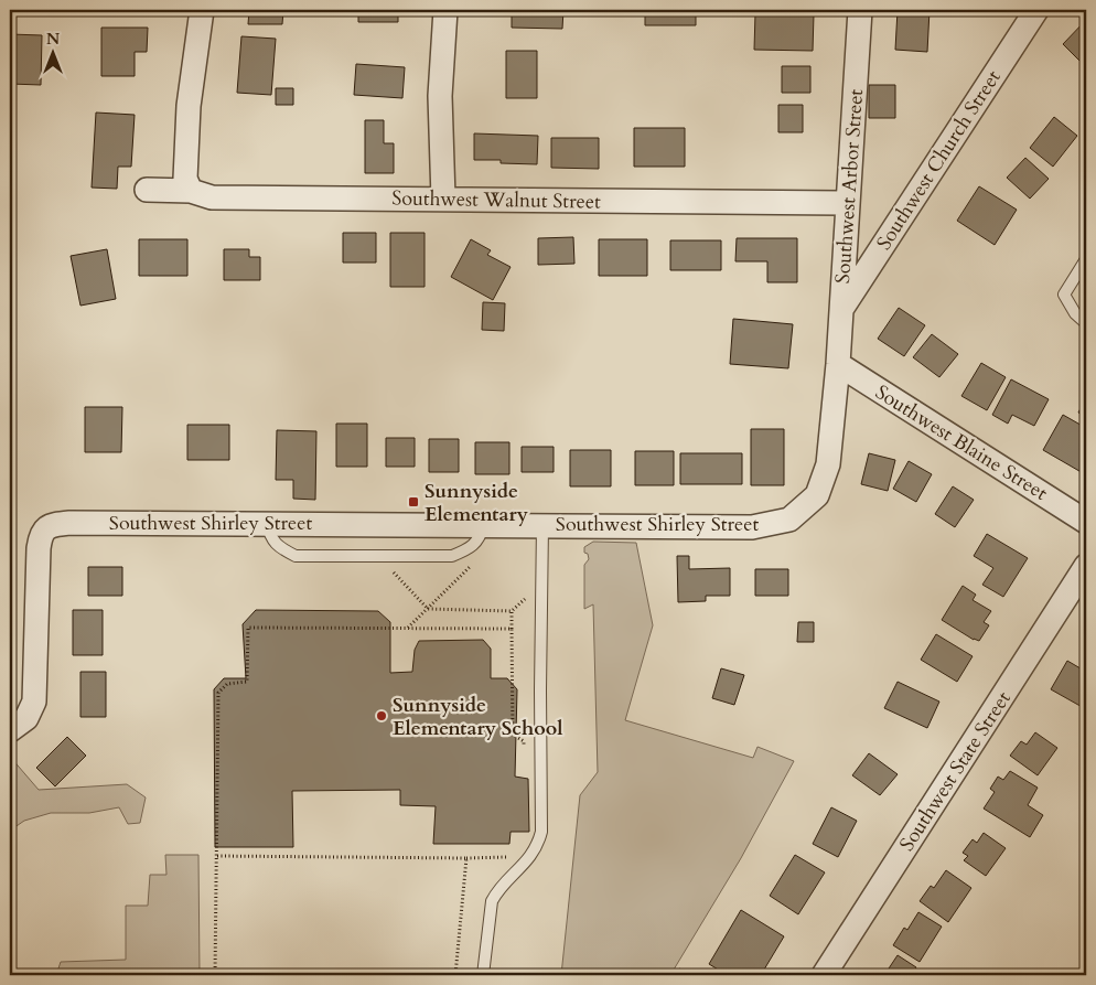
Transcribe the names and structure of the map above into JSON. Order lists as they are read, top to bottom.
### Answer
{
  "streets": {
    "street": [
      "Southwest Church Street",
      "Southwest Arbor Street",
      "Southwest Walnut Street",
      "Southwest Blaine Street",
      "Southwest Shirley Street",
      "Southwest State Street"
    ]
  },
  "crossings": [
    ["Southwest Church Street", "Southwest Arbor Street"],
    ["Southwest Arbor Street", "Southwest Walnut Street"],
    ["Southwest Arbor Street", "Southwest Blaine Street"],
    ["Southwest Arbor Street", "Southwest Shirley Street"],
    ["Southwest Blaine Street", "Southwest Shirley Street"]
  ],
  "places": {
    "transit": ["Sunnyside Elementary"],
    "other": ["Sunnyside Elementary School"]
  },
  "north": "top"
}
